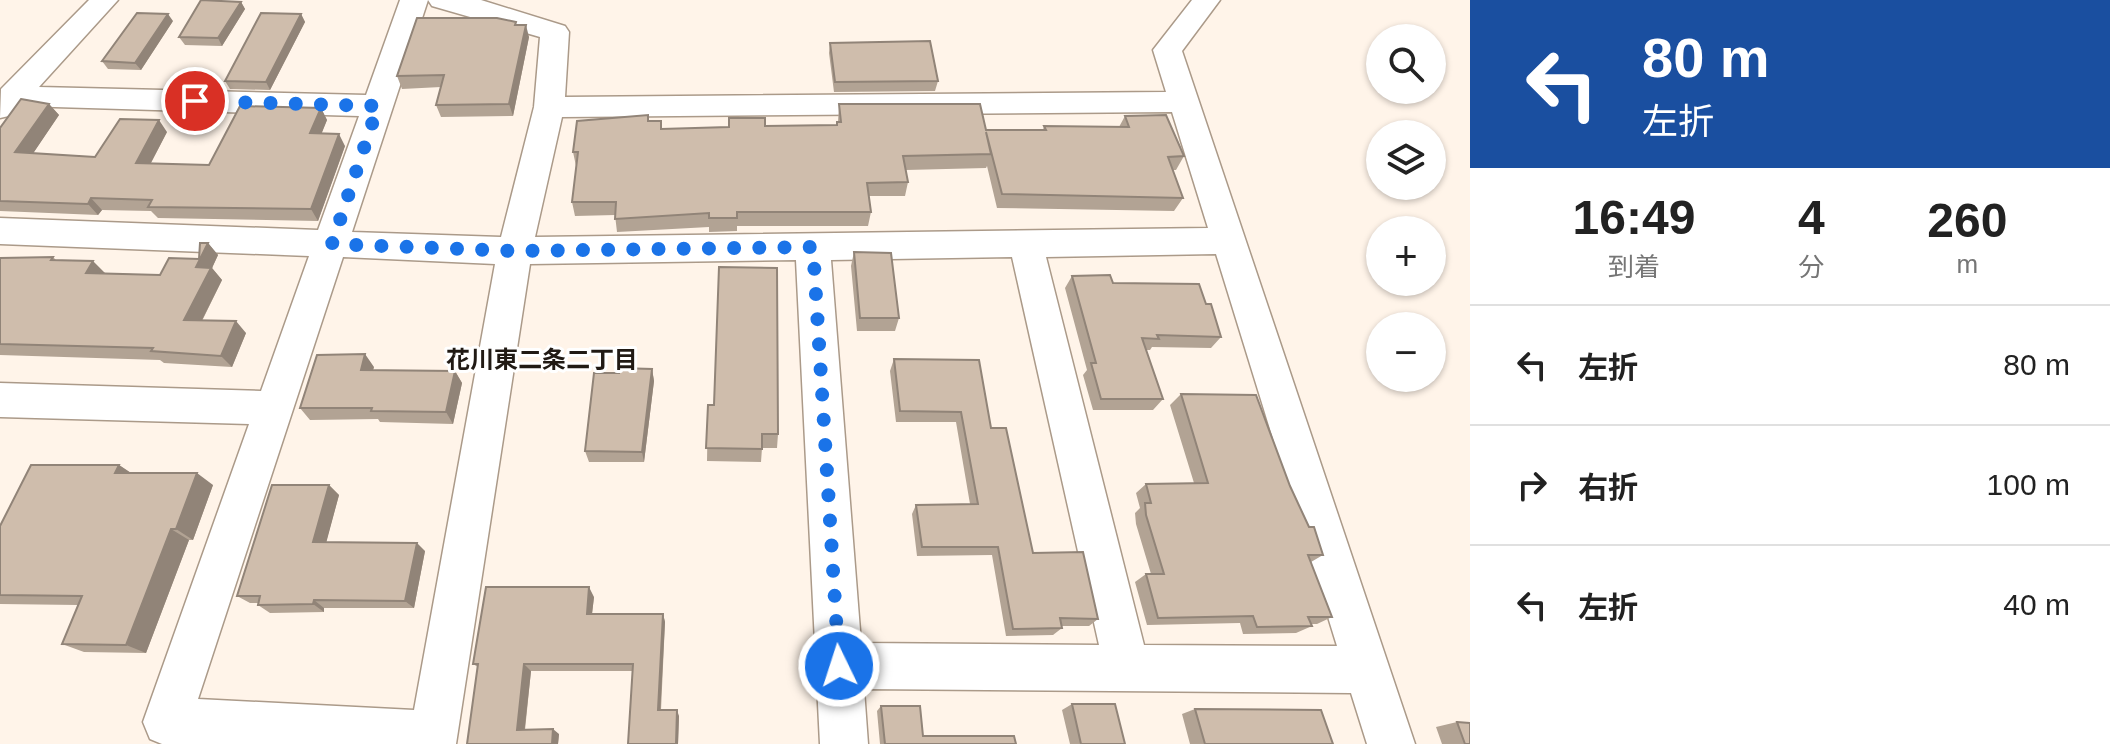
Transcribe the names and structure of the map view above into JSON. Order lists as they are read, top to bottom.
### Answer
{
  "districts": ["花川東二条二丁目"],
  "page": {
    "turn": ["80 m", "左折"],
    "map_buttons": ["+", "−"],
    "eta": [
      "16:49",
      "到着",
      "4",
      "分",
      "260",
      "m"
    ],
    "list": [
      {
        "name": "左折",
        "value": "80 m"
      },
      {
        "name": "右折",
        "value": "100 m"
      },
      {
        "name": "左折",
        "value": "40 m"
      }
    ]
  }
}
